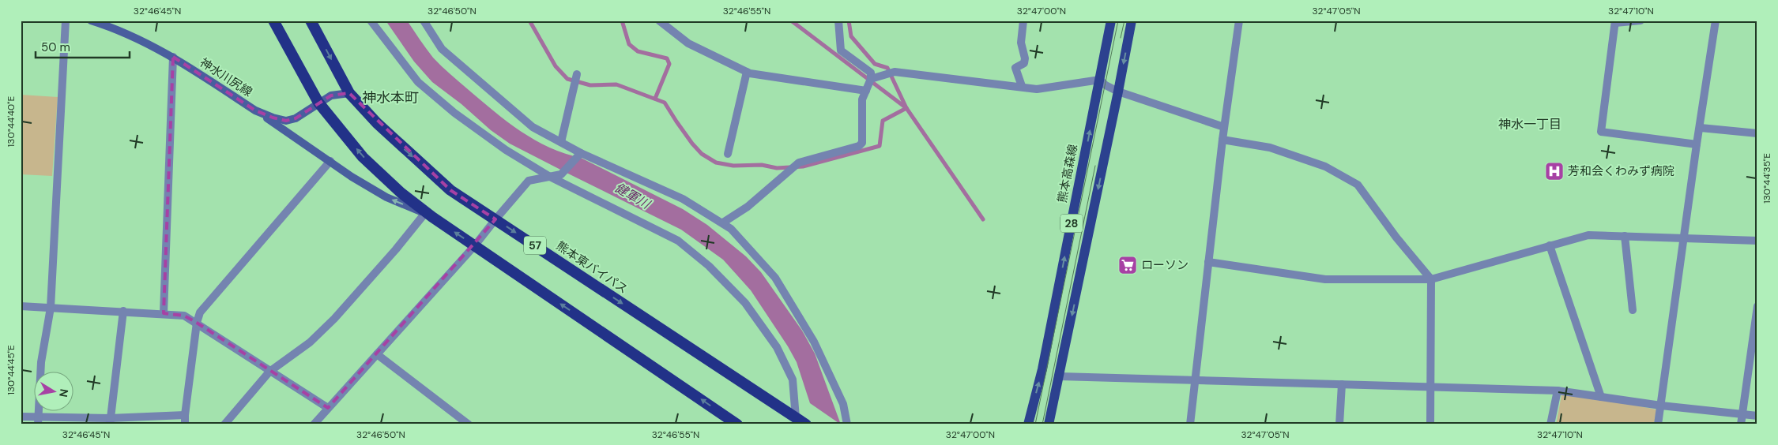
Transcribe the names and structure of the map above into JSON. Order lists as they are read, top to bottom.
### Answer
{
  "streets": {
    "highway": ["57", "熊本東バイパス"],
    "main road": ["神水川尻線", "熊本高森線", "28"]
  },
  "crossings": [
    ["神水川尻線", "熊本東バイパス"]
  ],
  "districts": ["神水本町", "神水一丁目"],
  "water": ["健軍川"],
  "places": {
    "hospital": ["芳和会くわみず病院"],
    "supermarket": ["ローソン"]
  },
  "scale_bar": "50 m",
  "north": "right",
  "coordinates": [
    "32°46'45\"N",
    "32°46'50\"N",
    "32°46'55\"N",
    "32°47'00\"N",
    "32°47'05\"N",
    "32°47'10\"N",
    "130°44'40\"E",
    "130°44'35\"E",
    "130°44'45\"E"
  ]
}
